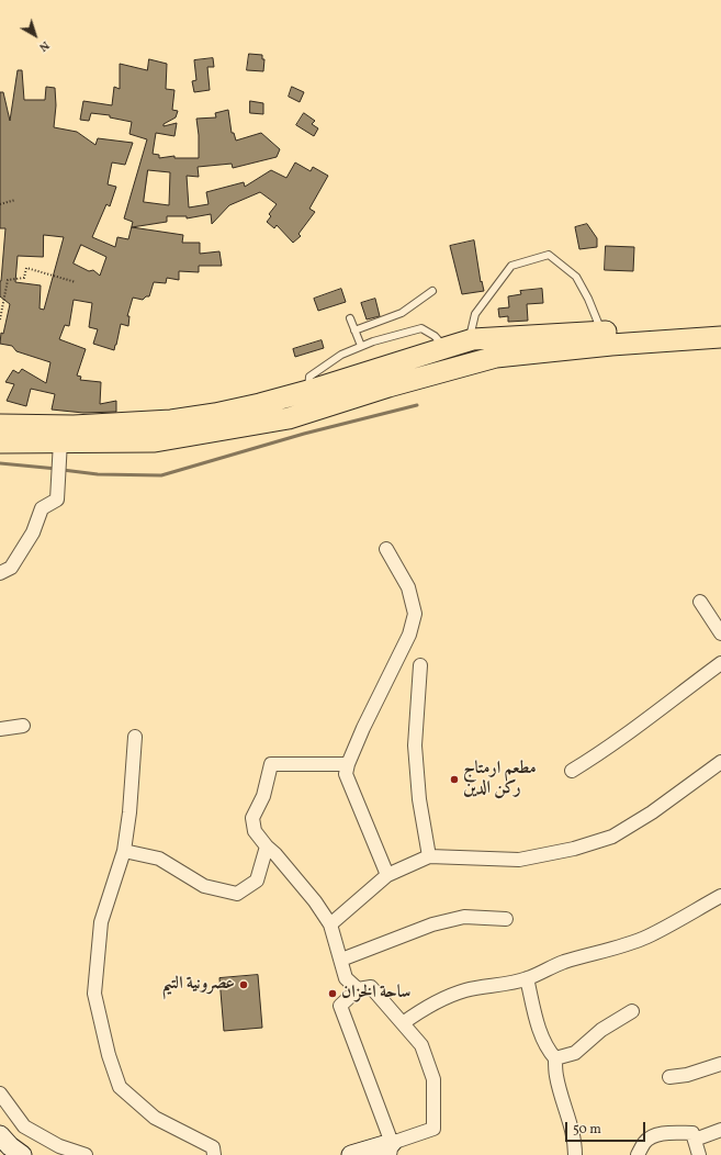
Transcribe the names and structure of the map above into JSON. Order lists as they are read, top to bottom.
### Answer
{
  "places": ["مطعم ارمتاج ركن الدين", "عصرونية التيم", "ساحة الخزان"],
  "scale_bar": "50 m",
  "north": "bottom right"
}
